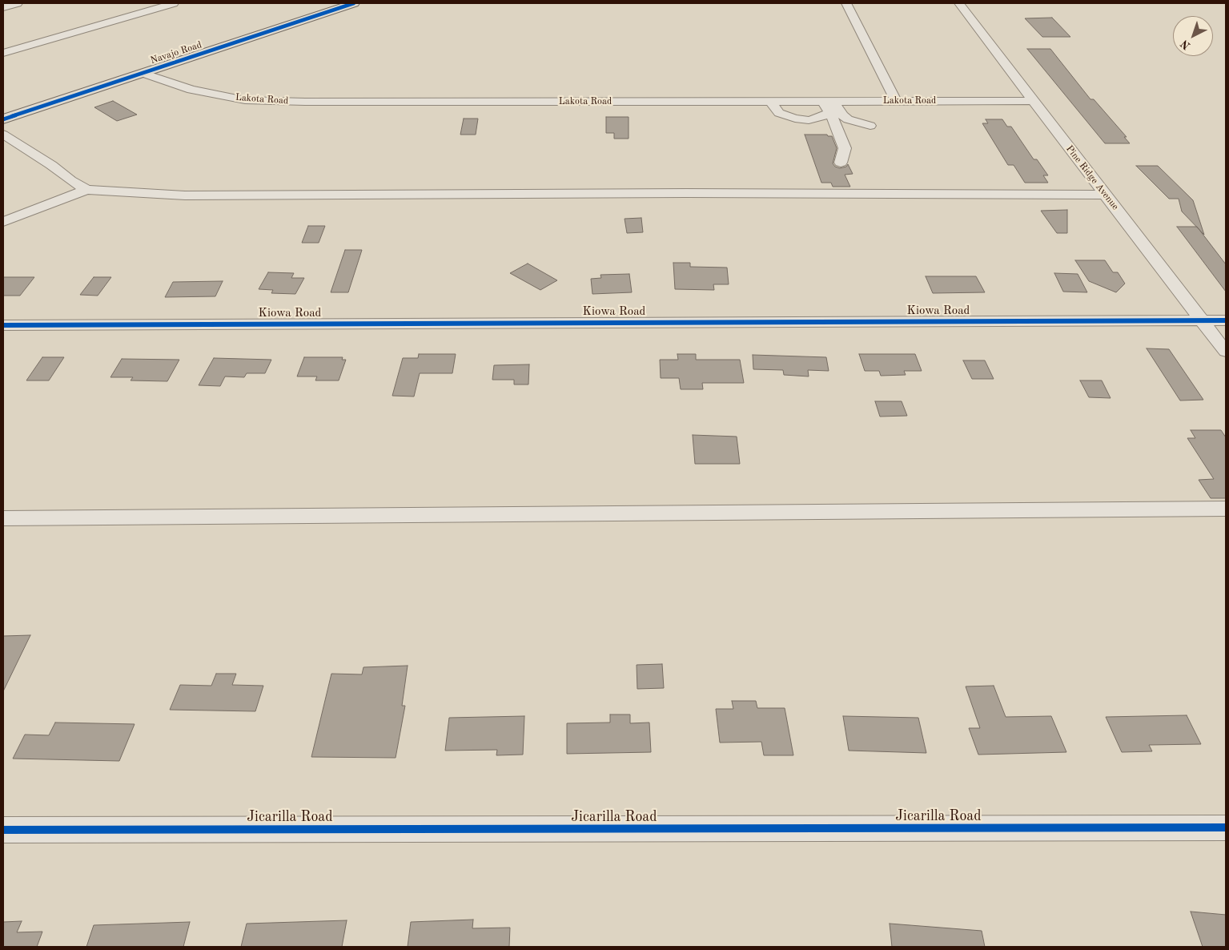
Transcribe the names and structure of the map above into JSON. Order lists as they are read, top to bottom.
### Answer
{
  "streets": {
    "main road": ["Navajo Road"],
    "street": [
      "Lakota Road",
      "Pine Ridge Avenue",
      "Kiowa Road",
      "Jicarilla Road"
    ]
  },
  "crossings": [
    ["Navajo Road", "Lakota Road"],
    ["Lakota Road", "Pine Ridge Avenue"],
    ["Pine Ridge Avenue", "Kiowa Road"]
  ],
  "north": "bottom left"
}
